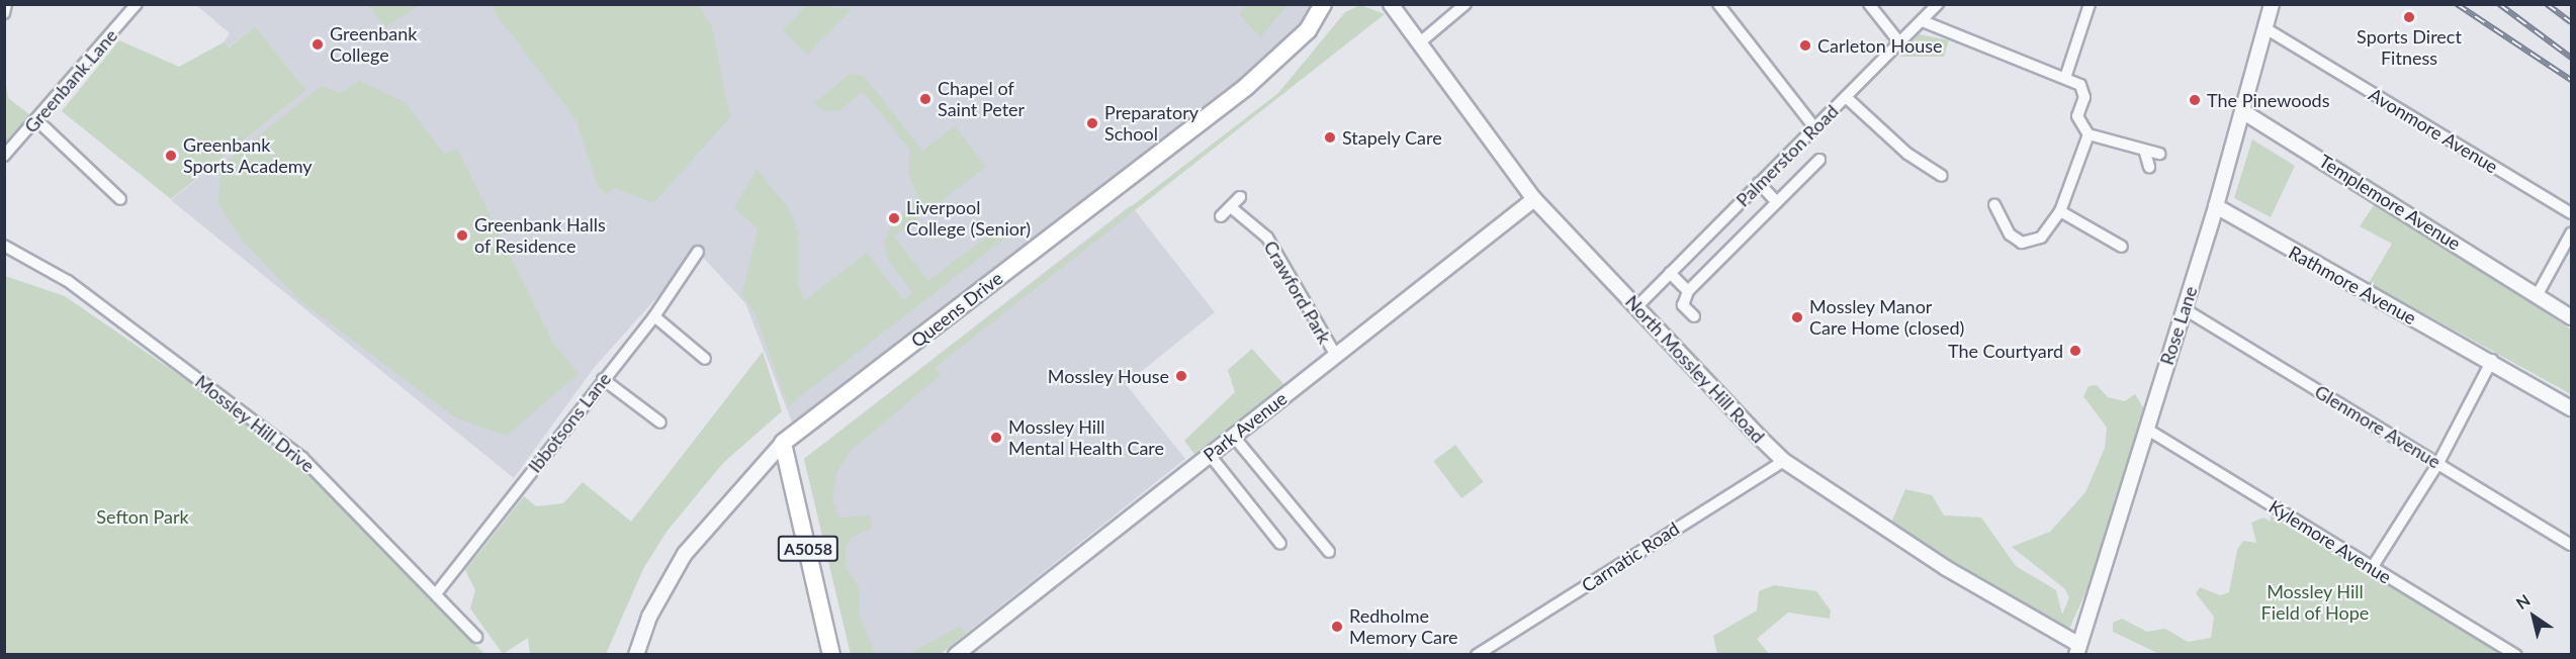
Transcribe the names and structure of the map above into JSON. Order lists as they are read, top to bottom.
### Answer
{
  "streets": {
    "main road": ["Queens Drive", "A5058"],
    "street": [
      "Greenbank Lane",
      "Avonmore Avenue",
      "Palmerston Road",
      "Templemore Avenue",
      "Rathmore Avenue",
      "Crawford Park",
      "Rose Lane",
      "North Mossley Hill Road",
      "Ibbotsons Lane",
      "Mossley Hill Drive",
      "Park Avenue",
      "Glenmore Avenue",
      "Kylemore Avenue",
      "Carnatic Road"
    ]
  },
  "crossings": [
    ["Avonmore Avenue", "Rose Lane"],
    ["Palmerston Road", "North Mossley Hill Road"],
    ["Templemore Avenue", "Rose Lane"],
    ["Rathmore Avenue", "Rose Lane"],
    ["Crawford Park", "Park Avenue"],
    ["Queens Drive", "A5058"],
    ["Rose Lane", "North Mossley Hill Road"],
    ["Rose Lane", "Glenmore Avenue"],
    ["Rose Lane", "Kylemore Avenue"],
    ["North Mossley Hill Road", "Park Avenue"],
    ["North Mossley Hill Road", "Carnatic Road"],
    ["Ibbotsons Lane", "Mossley Hill Drive"]
  ],
  "parks": ["Sefton Park", "Mossley Hill Field of Hope"],
  "places": [
    "Sports Direct Fitness",
    "Greenbank College",
    "Carleton House",
    "Chapel of Saint Peter",
    "The Pinewoods",
    "Preparatory School",
    "Stapely Care",
    "Greenbank Sports Academy",
    "Liverpool College (Senior)",
    "Greenbank Halls of Residence",
    "Mossley Manor Care Home (closed)",
    "The Courtyard",
    "Mossley House",
    "Mossley Hill Mental Health Care",
    "Redholme Memory Care"
  ],
  "north": "top left"
}
